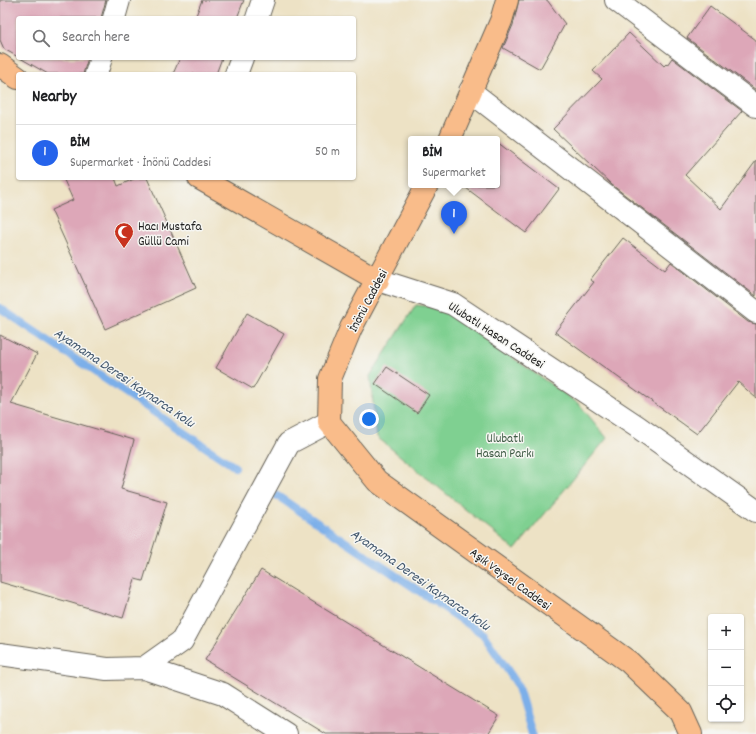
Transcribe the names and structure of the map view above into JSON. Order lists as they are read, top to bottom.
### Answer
{
  "streets": {
    "main road": ["İnönü Caddesi", "Ulubatlı Hasan Caddesi", "Aşık Veysel Caddesi"]
  },
  "crossings": [
    ["İnönü Caddesi", "Ulubatlı Hasan Caddesi"],
    ["İnönü Caddesi", "Aşık Veysel Caddesi"]
  ],
  "water": ["Ayamama Deresi Kaynarca Kolu"],
  "parks": ["Ulubatlı Hasan Parkı"],
  "places": {
    "mosque": ["Hacı Mustafa Güllü Cami"]
  },
  "page": {
    "search": "Search here",
    "heading": "Nearby",
    "list": [
      {
        "mark": "1",
        "name": "BİM",
        "note": "Supermarket · İnönü Caddesi",
        "value": "50 m"
      }
    ],
    "popup": ["BİM", "Supermarket"],
    "pins": "1",
    "map_buttons": ["+", "−"]
  }
}
